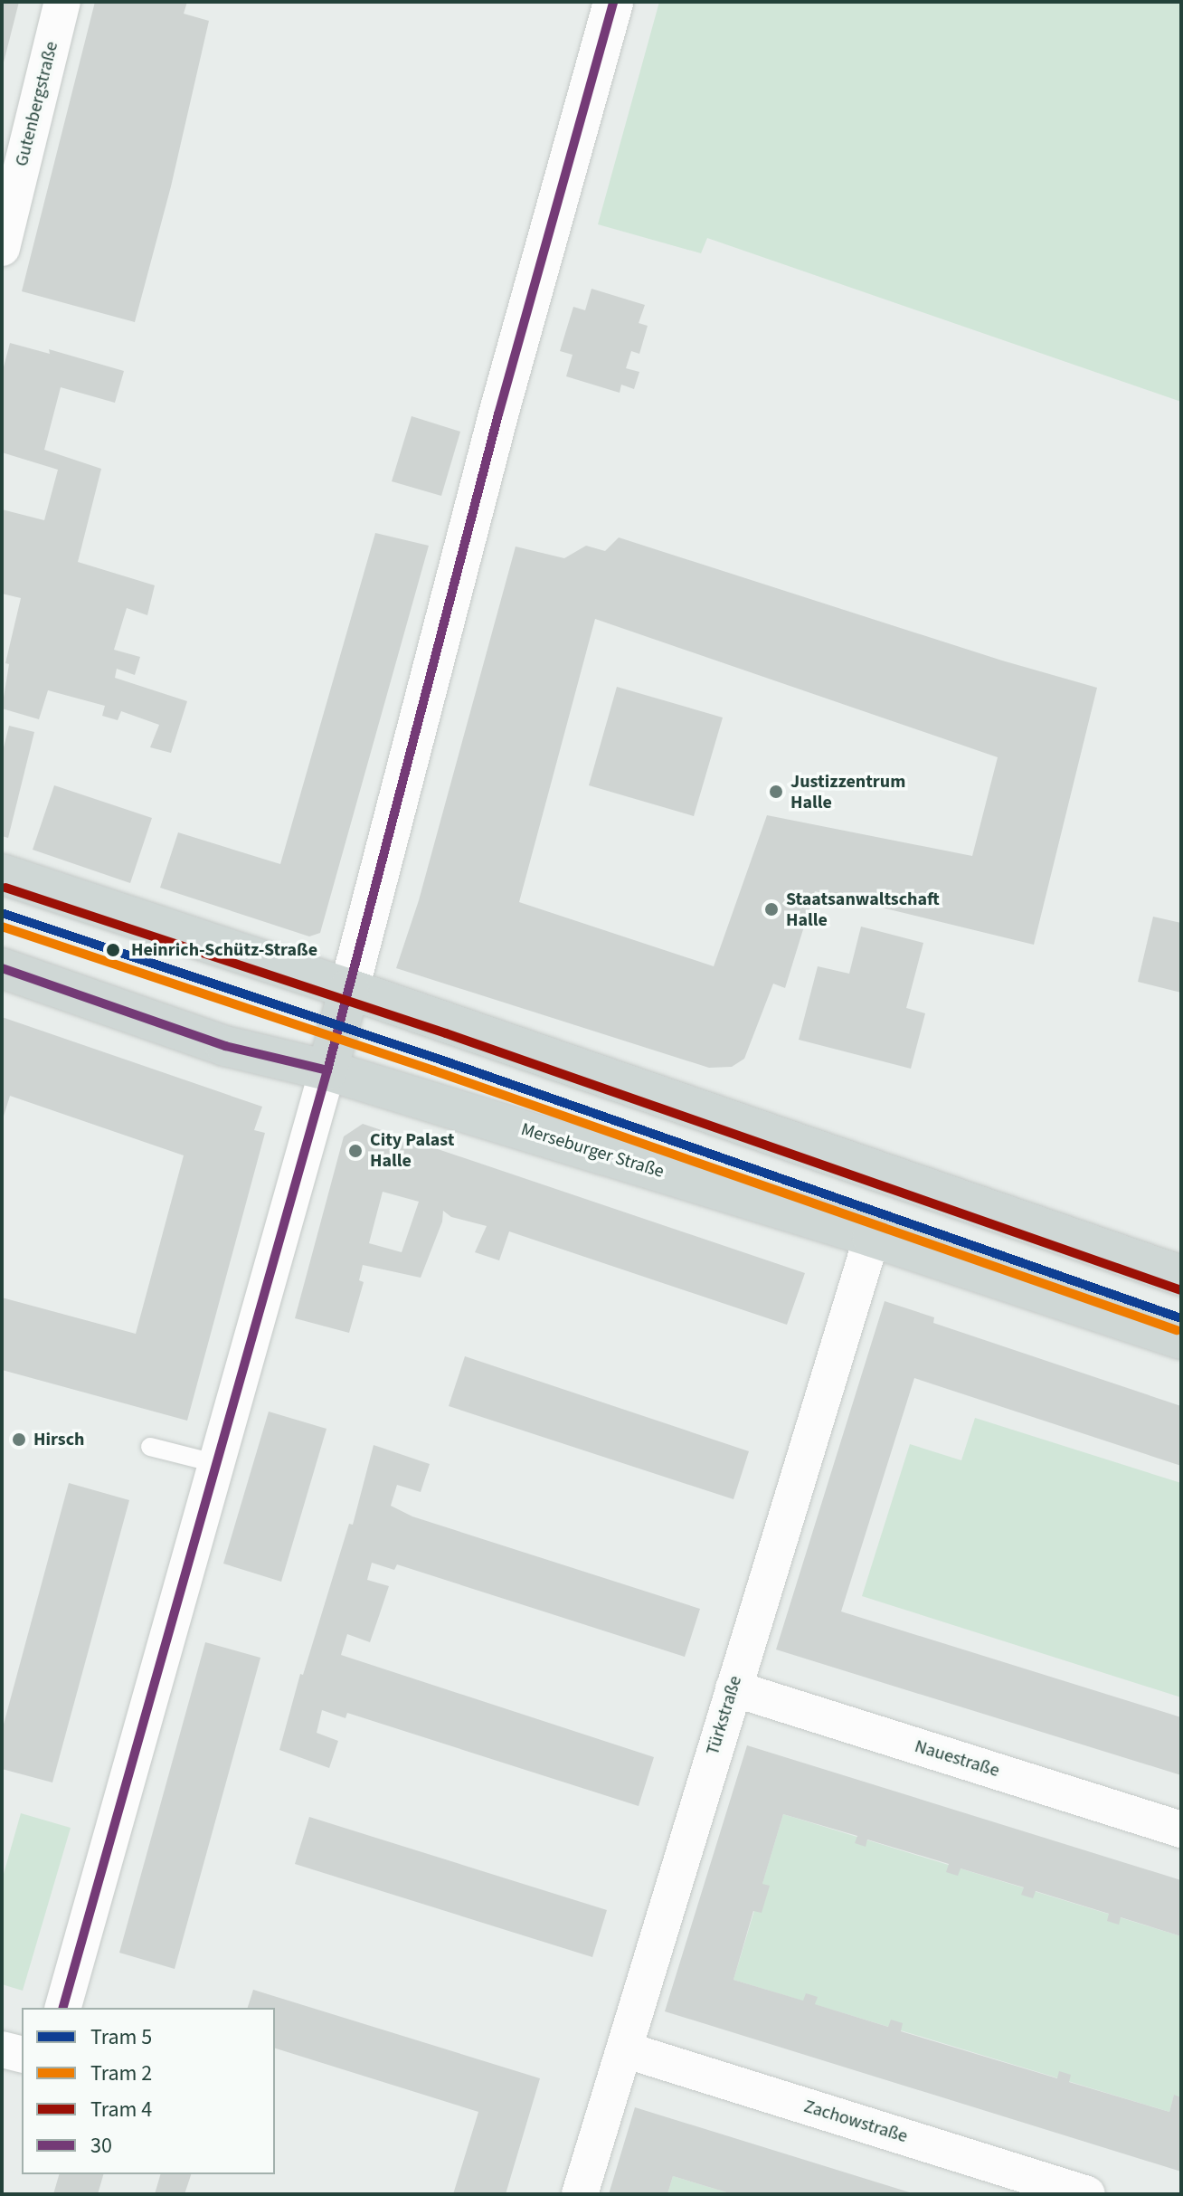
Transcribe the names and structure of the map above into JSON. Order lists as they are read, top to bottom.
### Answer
{
  "streets": {
    "main road": ["Merseburger Straße"],
    "street": [
      "Gutenbergstraße",
      "Türkstraße",
      "Nauestraße",
      "Zachowstraße"
    ]
  },
  "crossings": [
    ["Merseburger Straße", "Türkstraße"],
    ["Türkstraße", "Nauestraße"],
    ["Türkstraße", "Zachowstraße"]
  ],
  "places": [
    "Justizzentrum Halle",
    "Staatsanwaltschaft Halle",
    "Heinrich-Schütz-Straße",
    "City Palast Halle",
    "Hirsch"
  ],
  "lines": [
    "transit line 30",
    "tram line 4",
    "tram line 5",
    "tram line 2"
  ],
  "legend": [
    "Tram 5",
    "Tram 2",
    "Tram 4",
    "30"
  ]
}
